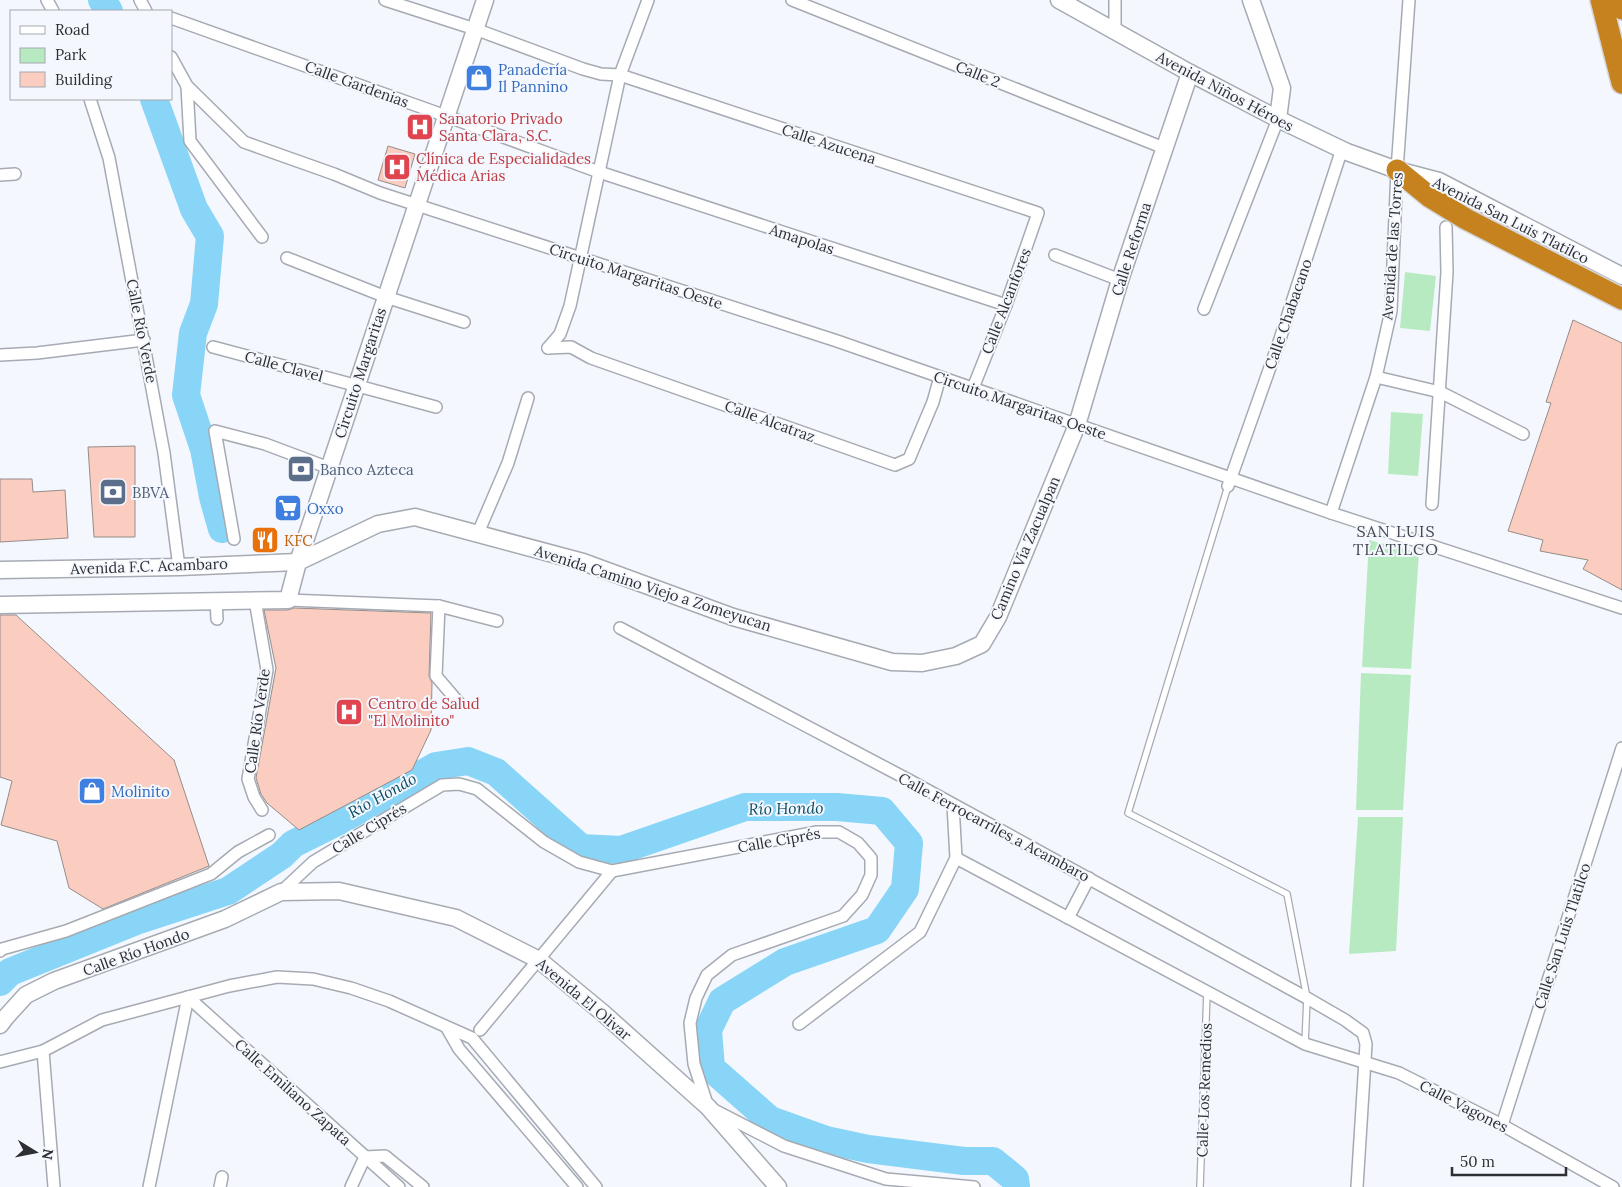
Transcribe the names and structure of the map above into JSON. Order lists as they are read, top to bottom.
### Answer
{
  "streets": {
    "street": [
      "Calle 2",
      "Calle Gardenias",
      "Avenida Niños Héroes",
      "Calle Azucena",
      "Avenida San Luis Tlatilco",
      "Amapolas",
      "Avenida de las Torres",
      "Calle Reforma",
      "Circuito Margaritas Oeste",
      "Calle Alcanfores",
      "Calle Chabacano",
      "Calle Río Verde",
      "Calle Clavel",
      "Circuito Margaritas",
      "Calle Alcatraz",
      "Camino Vía Zacualpan",
      "Avenida F.C. Acambaro",
      "Avenida Camino Viejo a Zomeyucan",
      "Calle Ferrocarriles a Acambaro",
      "Calle Ciprés",
      "Calle San Luis Tlatilco",
      "Calle Río Hondo",
      "Avenida El Olivar",
      "Calle Emiliano Zapata",
      "Calle Vagones"
    ],
    "lane": ["Calle Los Remedios"]
  },
  "crossings": [
    ["Calle 2", "Calle Reforma"],
    ["Calle Gardenias", "Amapolas"],
    ["Calle Gardenias", "Circuito Margaritas"],
    ["Avenida Niños Héroes", "Avenida San Luis Tlatilco"],
    ["Avenida Niños Héroes", "Avenida de las Torres"],
    ["Avenida Niños Héroes", "Calle Reforma"],
    ["Avenida Niños Héroes", "Calle Chabacano"],
    ["Calle Azucena", "Calle Alcanfores"],
    ["Calle Azucena", "Circuito Margaritas"],
    ["Avenida San Luis Tlatilco", "Avenida de las Torres"],
    ["Amapolas", "Calle Alcanfores"],
    ["Avenida de las Torres", "Circuito Margaritas Oeste"],
    ["Calle Reforma", "Circuito Margaritas Oeste"],
    ["Calle Reforma", "Camino Vía Zacualpan"],
    ["Circuito Margaritas Oeste", "Calle Alcanfores"],
    ["Circuito Margaritas Oeste", "Calle Chabacano"],
    ["Circuito Margaritas Oeste", "Circuito Margaritas"],
    ["Circuito Margaritas Oeste", "Calle Alcatraz"],
    ["Circuito Margaritas Oeste", "Camino Vía Zacualpan"],
    ["Calle Río Verde", "Avenida F.C. Acambaro"],
    ["Calle Clavel", "Circuito Margaritas"],
    ["Circuito Margaritas", "Avenida F.C. Acambaro"],
    ["Circuito Margaritas", "Avenida Camino Viejo a Zomeyucan"],
    ["Camino Vía Zacualpan", "Avenida Camino Viejo a Zomeyucan"],
    ["Avenida F.C. Acambaro", "Avenida Camino Viejo a Zomeyucan"],
    ["Calle Ferrocarriles a Acambaro", "Calle Vagones"],
    ["Calle Ciprés", "Calle Río Hondo"],
    ["Calle Ciprés", "Avenida El Olivar"],
    ["Calle San Luis Tlatilco", "Calle Vagones"],
    ["Calle Río Hondo", "Avenida El Olivar"]
  ],
  "districts": ["SAN LUIS TLATILCO"],
  "water": ["Río Hondo"],
  "places": {
    "shop": ["Panadería Il Pannino", "Molinito"],
    "hospital": ["Sanatorio Privado Santa Clara, S.C.", "Clínica de Especialidades Médica Arias", "Centro de Salud \"El Molinito\""],
    "bank": ["Banco Azteca", "BBVA"],
    "supermarket": ["Oxxo"],
    "restaurant": ["KFC"]
  },
  "legend": ["Road", "Park", "Building"],
  "scale_bar": "50 m",
  "north": "right"
}
